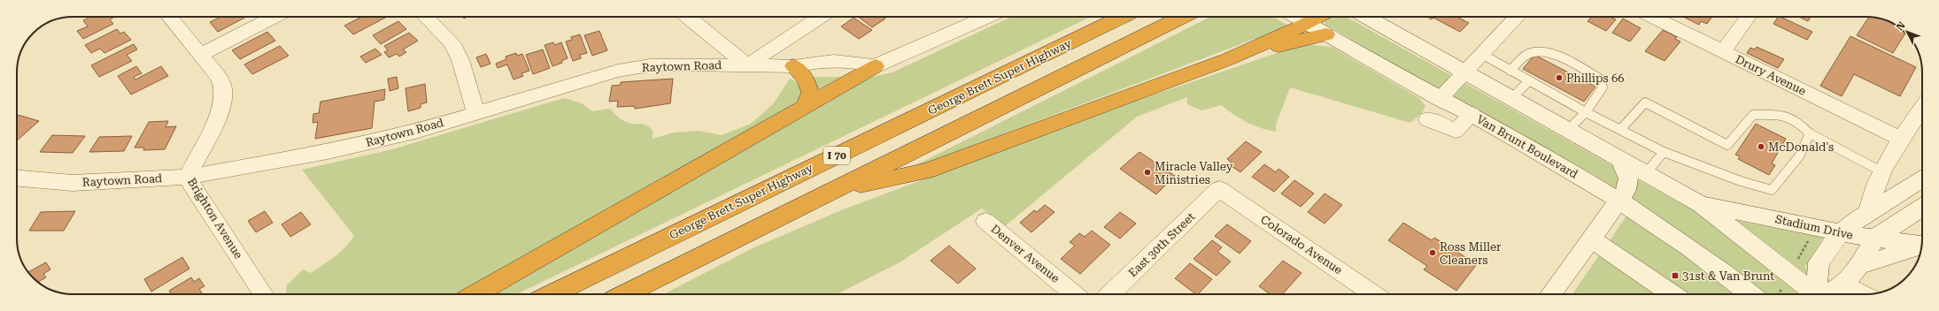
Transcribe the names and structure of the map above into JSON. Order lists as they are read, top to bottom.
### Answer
{
  "streets": {
    "highway": ["George Brett Super Highway", "I 70"],
    "main road": ["Van Brunt Boulevard", "Stadium Drive"],
    "street": [
      "Raytown Road",
      "Drury Avenue",
      "Brighton Avenue",
      "East 30th Street",
      "Colorado Avenue",
      "Denver Avenue"
    ]
  },
  "crossings": [
    ["Raytown Road", "Brighton Avenue"],
    ["East 30th Street", "Colorado Avenue"]
  ],
  "places": {
    "other": [
      "Phillips 66",
      "McDonald's",
      "Miracle Valley Ministries",
      "Ross Miller Cleaners"
    ],
    "transit": ["31st & Van Brunt"]
  },
  "north": "top left"
}
